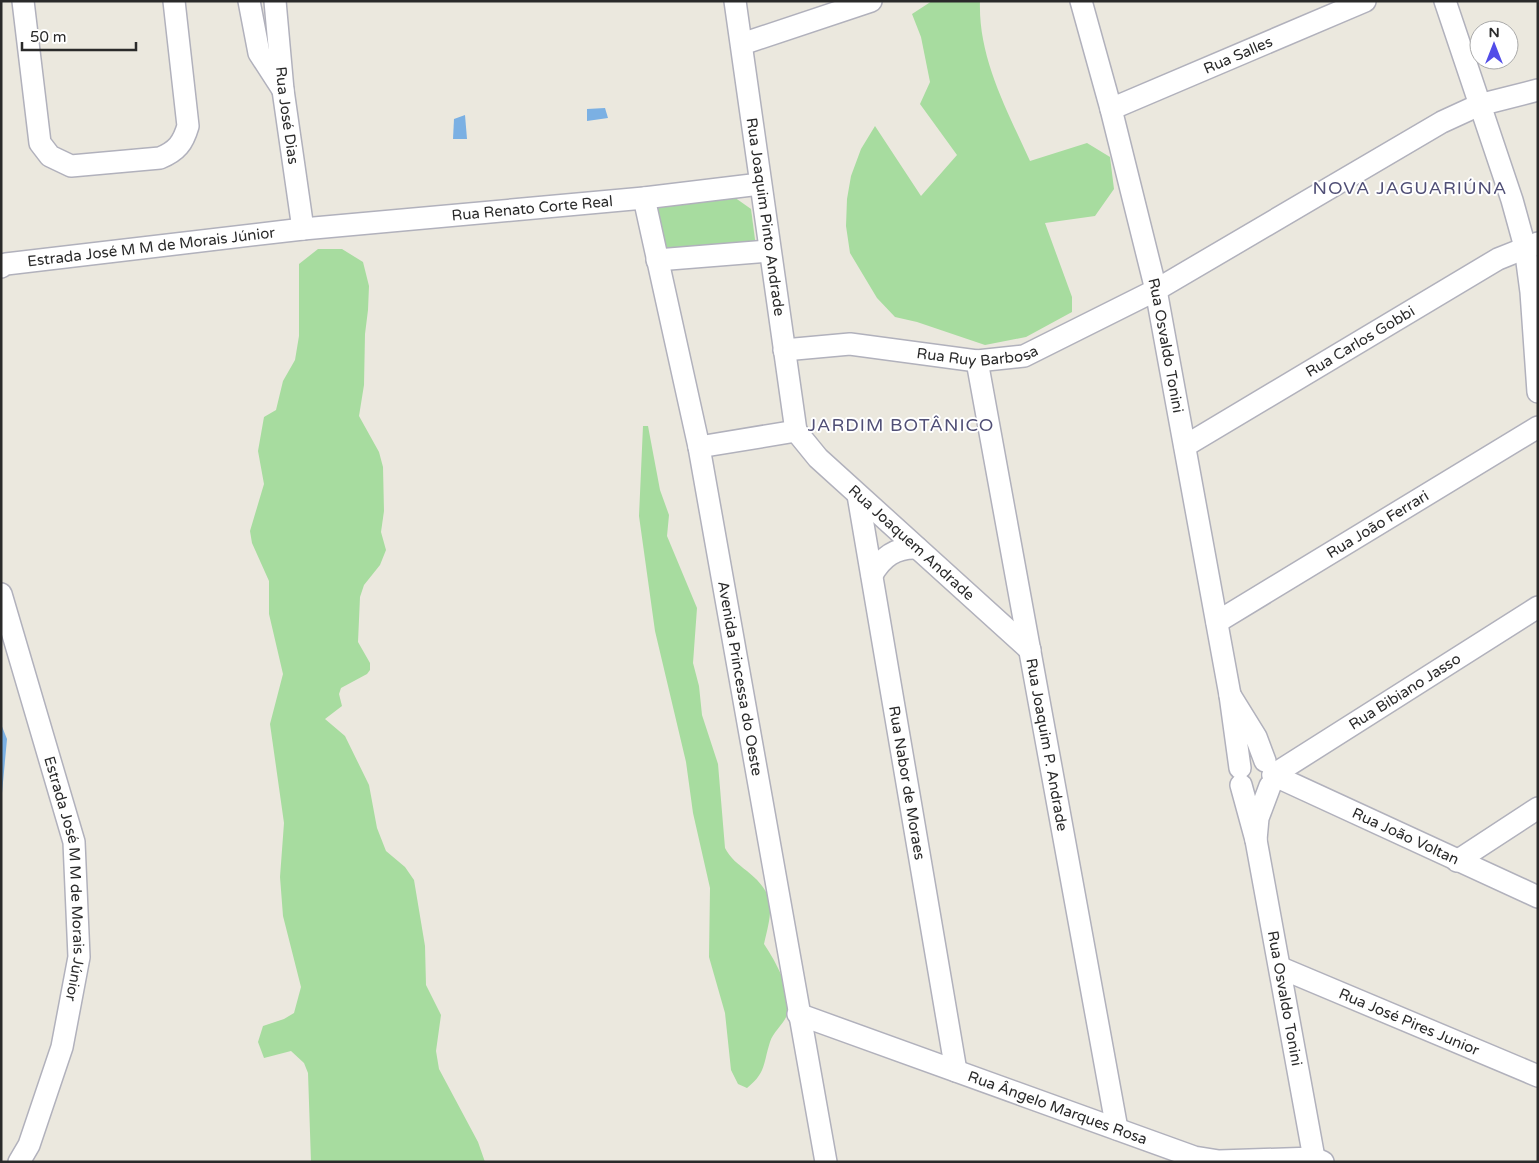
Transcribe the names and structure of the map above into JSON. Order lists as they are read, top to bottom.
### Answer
{
  "streets": {
    "street": [
      "Rua Salles",
      "Rua José Dias",
      "Rua Renato Corte Real",
      "Rua Joaquim Pinto Andrade",
      "Estrada José M M de Morais Júnior",
      "Rua Carlos Gobbi",
      "Rua Osvaldo Tonini",
      "Rua Ruy Barbosa",
      "Rua João Ferrari",
      "Rua Joaquem Andrade",
      "Avenida Princessa do Oeste",
      "Rua Bibiano Jasso",
      "Rua Joaquim P. Andrade",
      "Rua Nabor de Moraes",
      "Rua João Voltan",
      "Rua José Pires Junior",
      "Rua Ângelo Marques Rosa"
    ]
  },
  "crossings": [
    ["Rua Salles", "Rua Osvaldo Tonini"],
    ["Rua José Dias", "Rua Renato Corte Real"],
    ["Rua José Dias", "Estrada José M M de Morais Júnior"],
    ["Rua Renato Corte Real", "Rua Joaquim Pinto Andrade"],
    ["Rua Renato Corte Real", "Estrada José M M de Morais Júnior"],
    ["Rua Renato Corte Real", "Avenida Princessa do Oeste"],
    ["Rua Joaquim Pinto Andrade", "Rua Ruy Barbosa"],
    ["Rua Joaquim Pinto Andrade", "Rua Joaquem Andrade"],
    ["Rua Carlos Gobbi", "Rua Osvaldo Tonini"],
    ["Rua Osvaldo Tonini", "Rua Ruy Barbosa"],
    ["Rua Osvaldo Tonini", "Rua João Ferrari"],
    ["Rua Osvaldo Tonini", "Rua Bibiano Jasso"],
    ["Rua Osvaldo Tonini", "Rua João Voltan"],
    ["Rua Osvaldo Tonini", "Rua José Pires Junior"],
    ["Rua Osvaldo Tonini", "Rua Ângelo Marques Rosa"],
    ["Rua Ruy Barbosa", "Rua Joaquim P. Andrade"],
    ["Rua Joaquem Andrade", "Rua Joaquim P. Andrade"],
    ["Rua Joaquem Andrade", "Rua Nabor de Moraes"],
    ["Avenida Princessa do Oeste", "Rua Ângelo Marques Rosa"],
    ["Rua Bibiano Jasso", "Rua João Voltan"],
    ["Rua Joaquim P. Andrade", "Rua Ângelo Marques Rosa"],
    ["Rua Nabor de Moraes", "Rua Ângelo Marques Rosa"]
  ],
  "districts": ["NOVA JAGUARIÚNA", "JARDIM BOTÂNICO"],
  "scale_bar": "50 m",
  "north": "top"
}
